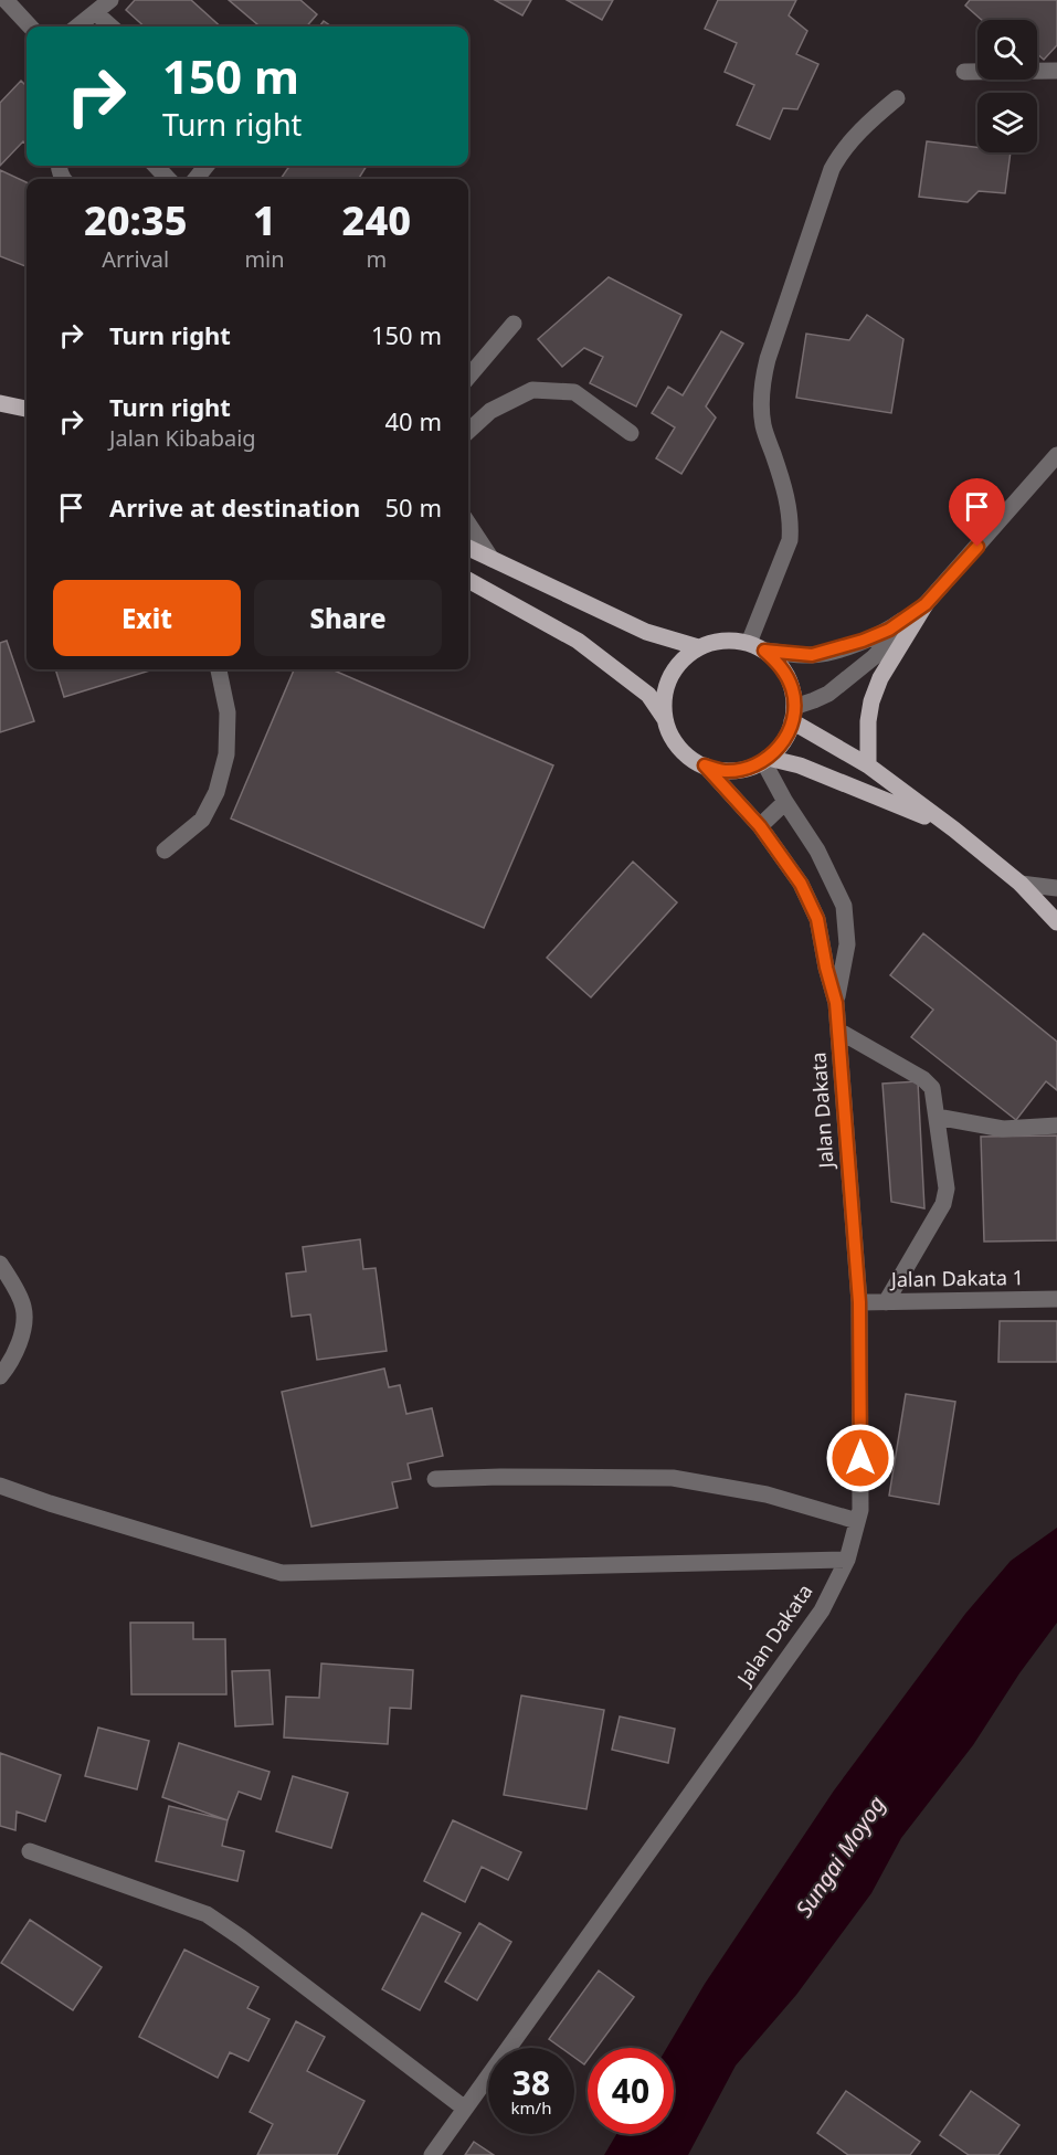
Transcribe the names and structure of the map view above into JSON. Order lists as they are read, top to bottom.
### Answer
{
  "streets": {
    "street": ["Jalan Dakata", "Jalan Dakata 1"]
  },
  "crossings": [
    ["Jalan Dakata", "Jalan Dakata 1"]
  ],
  "water": ["Sungai Moyog"],
  "page": {
    "turn": ["150 m", "Turn right"],
    "eta": [
      "20:35",
      "Arrival",
      "1",
      "min",
      "240",
      "m"
    ],
    "list": [
      {
        "name": "Turn right",
        "value": "150 m"
      },
      {
        "name": "Turn right",
        "note": "Jalan Kibabaig",
        "value": "40 m"
      },
      {
        "name": "Arrive at destination",
        "value": "50 m"
      }
    ],
    "buttons": ["Exit", "Share"],
    "speed": "38 km/h",
    "limit": "40"
  }
}
